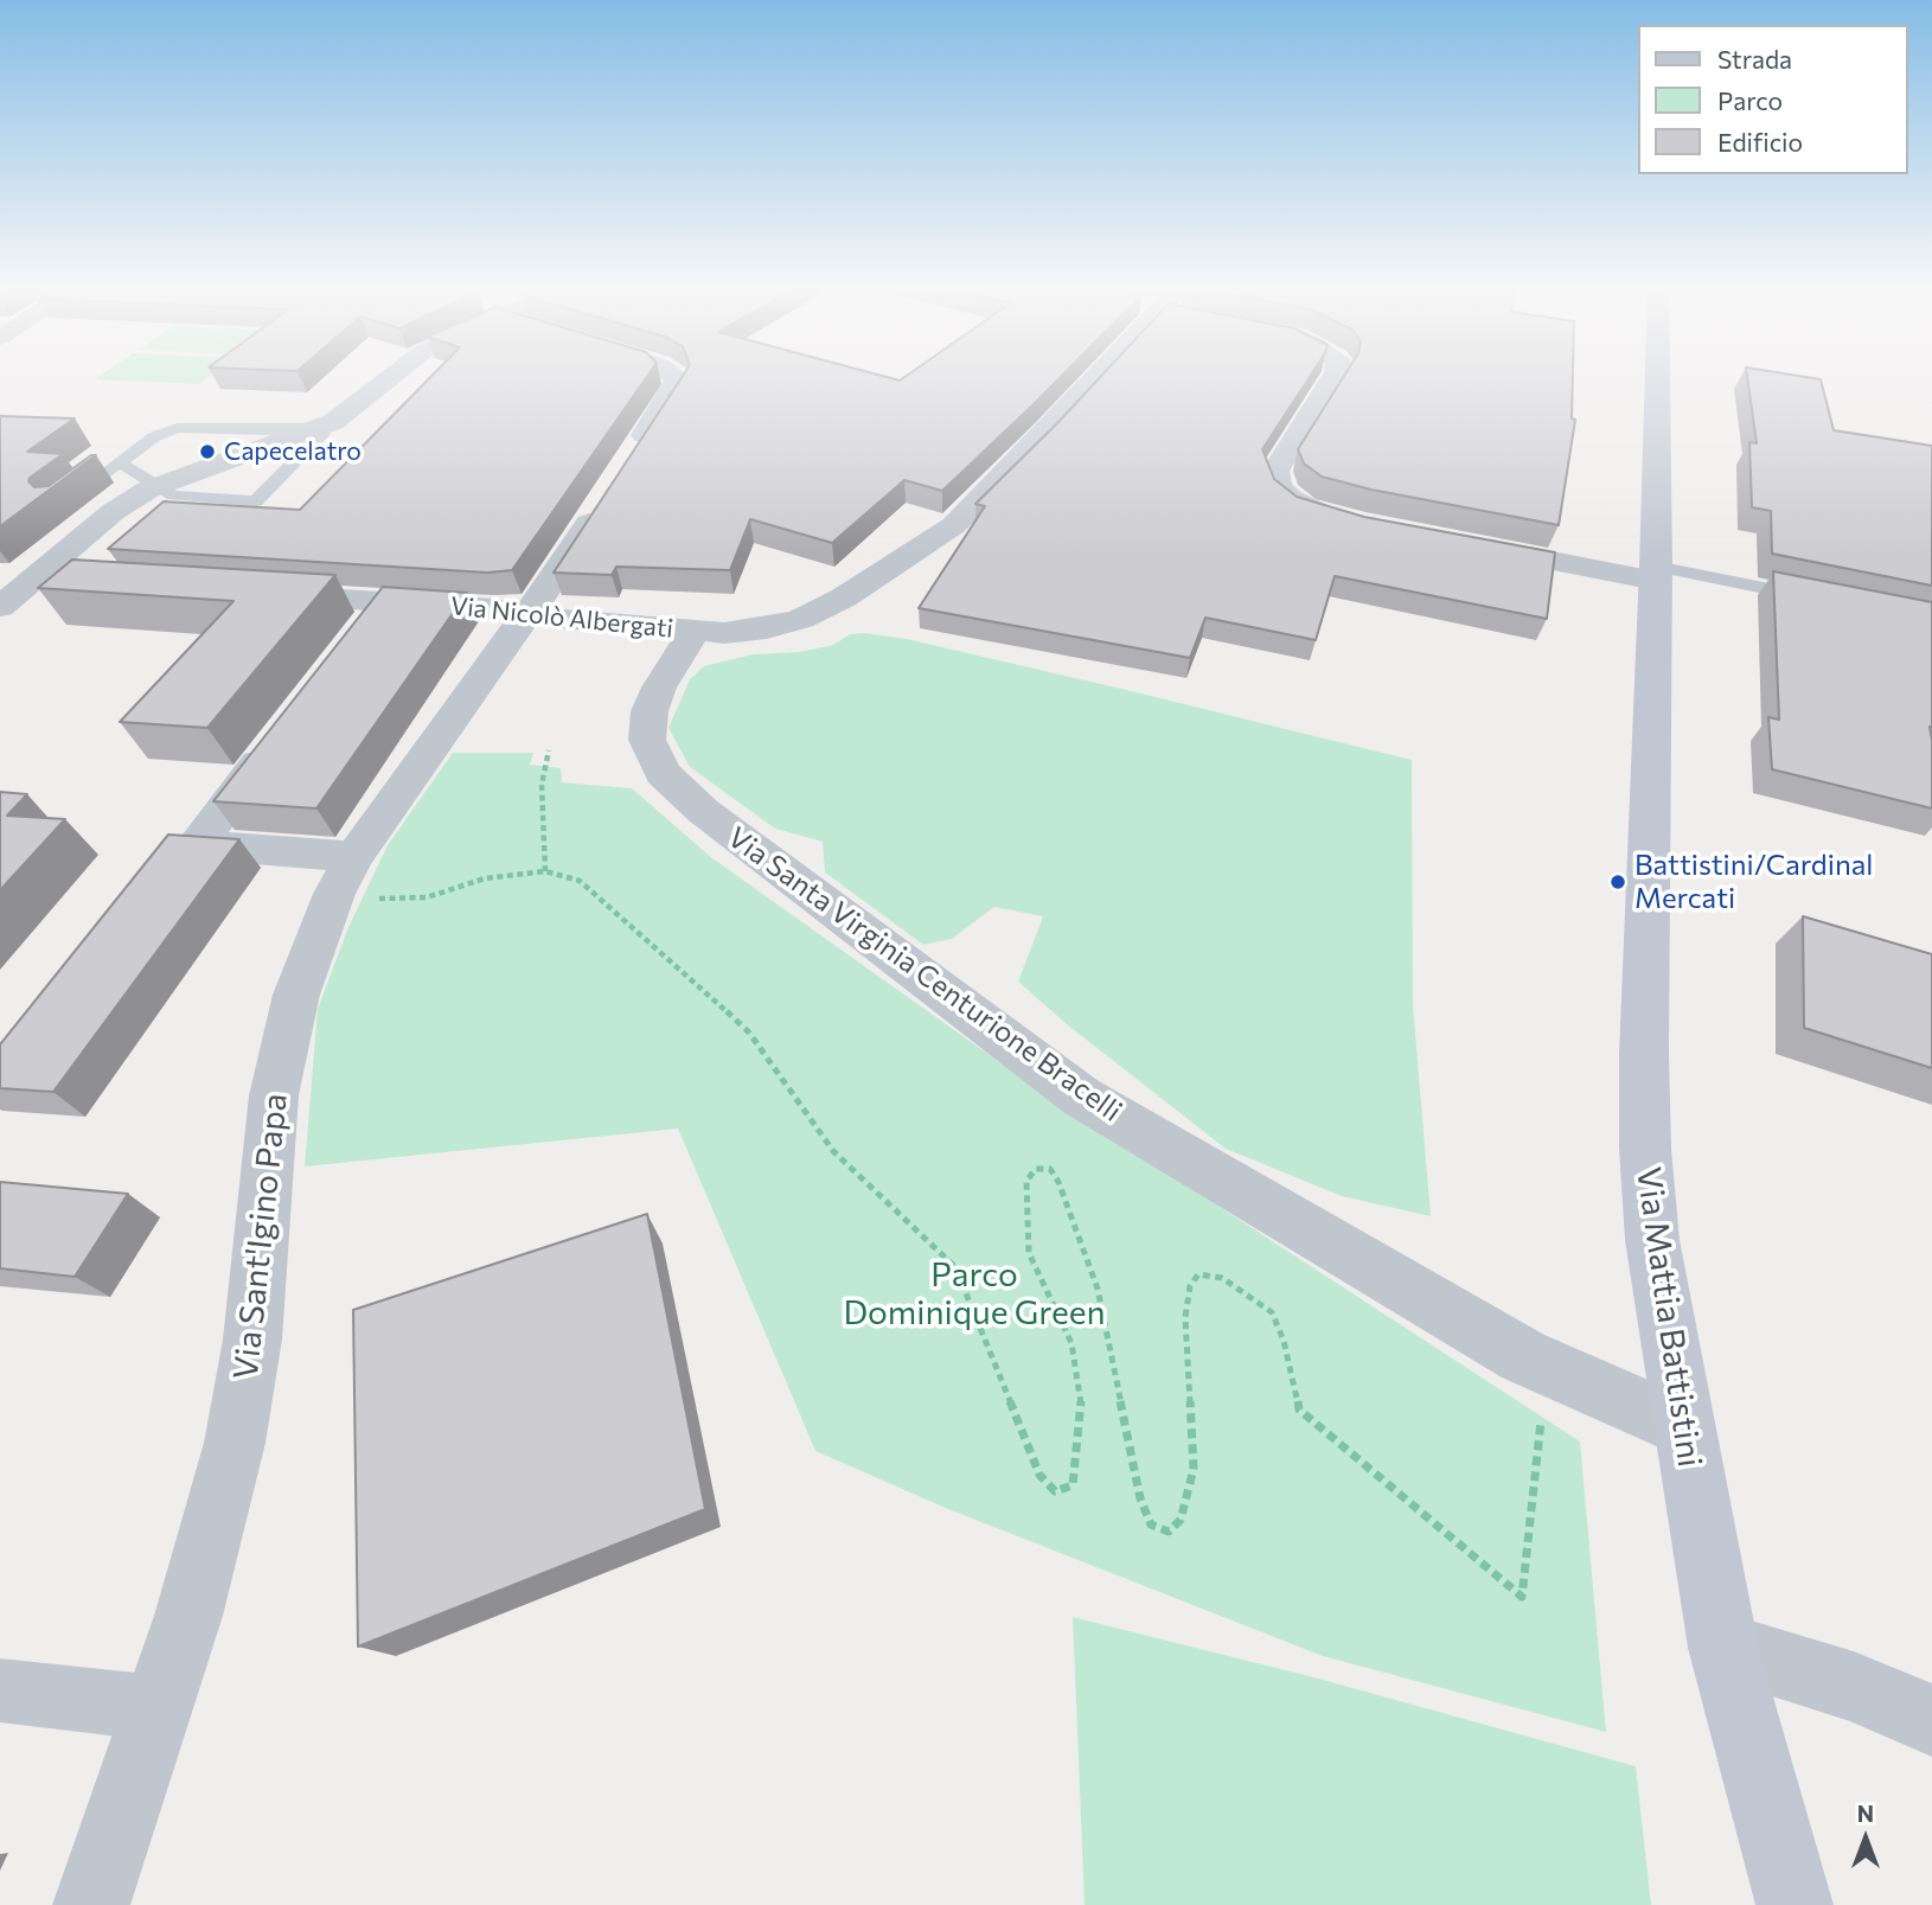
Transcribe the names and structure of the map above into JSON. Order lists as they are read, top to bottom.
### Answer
{
  "streets": {
    "main road": ["Via Mattia Battistini"],
    "street": ["Via Nicolò Albergati", "Via Santa Virginia Centurione Bracelli", "Via Sant'Igino Papa"]
  },
  "crossings": [
    ["Via Nicolò Albergati", "Via Santa Virginia Centurione Bracelli"],
    ["Via Nicolò Albergati", "Via Sant'Igino Papa"],
    ["Via Santa Virginia Centurione Bracelli", "Via Mattia Battistini"]
  ],
  "parks": ["Parco Dominique Green"],
  "places": ["Capecelatro", "Battistini/Cardinal Mercati"],
  "legend": ["Strada", "Parco", "Edificio"],
  "north": "top"
}
